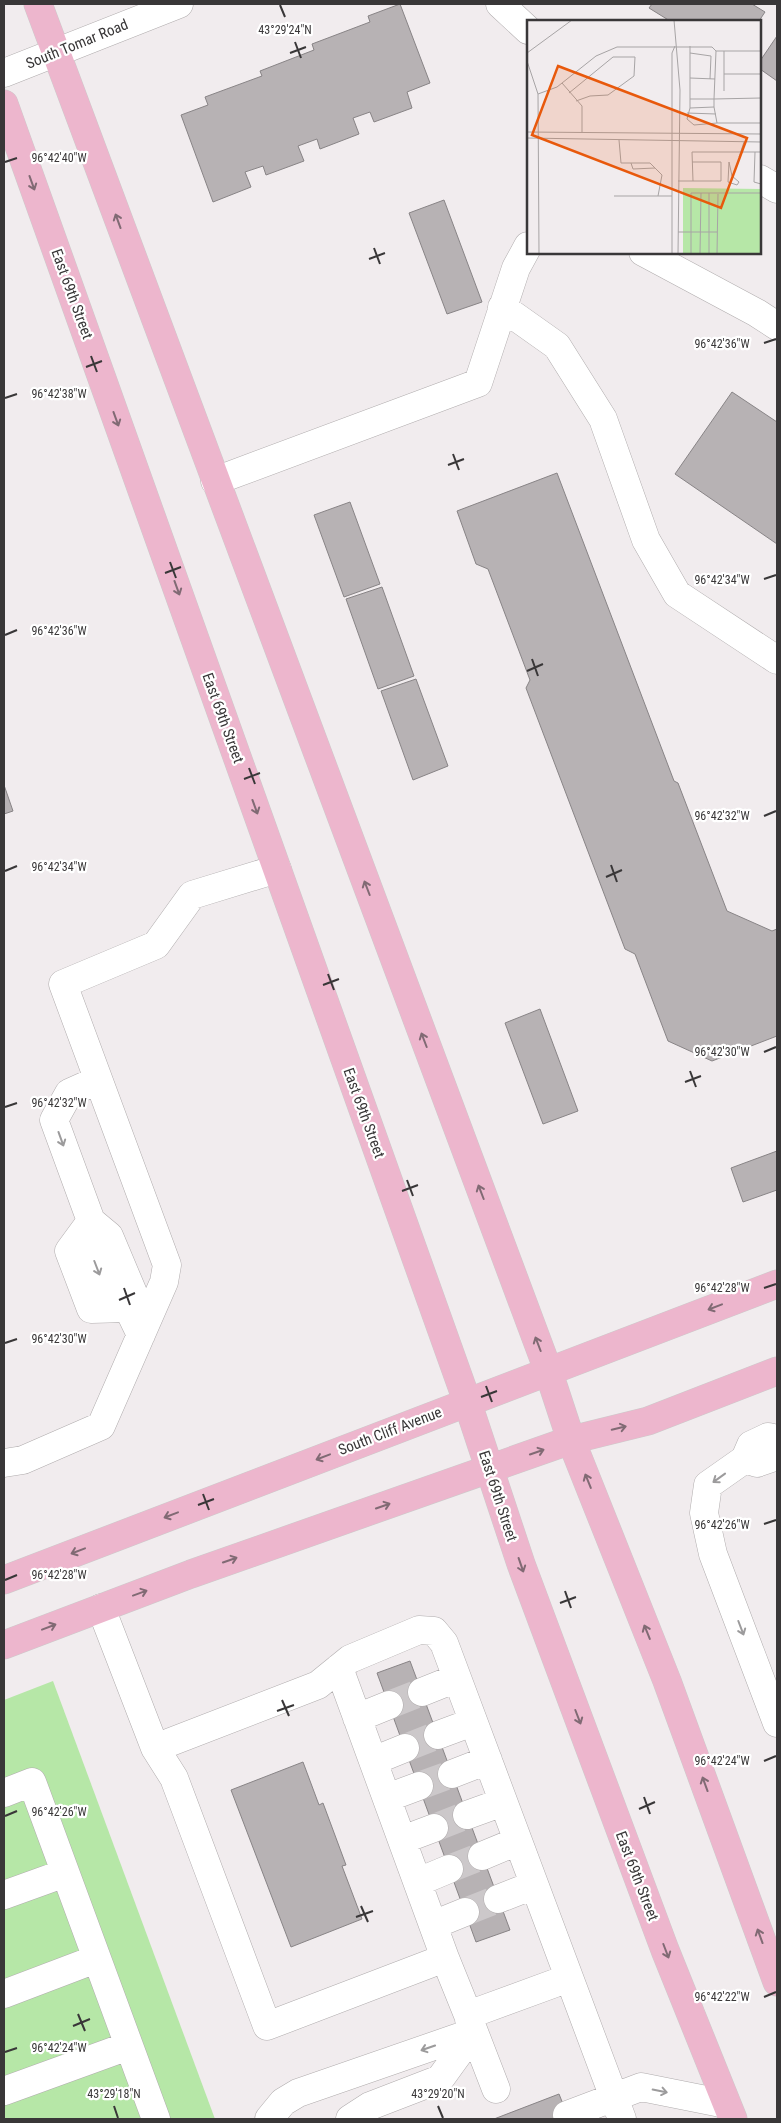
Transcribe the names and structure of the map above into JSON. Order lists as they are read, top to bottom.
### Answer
{
  "streets": {
    "main road": ["East 69th Street", "South Cliff Avenue"],
    "street": ["South Tomar Road"]
  },
  "crossings": [
    ["East 69th Street", "South Cliff Avenue"]
  ],
  "coordinates": [
    "43°29'24\"N",
    "96°42'40\"W",
    "96°42'36\"W",
    "96°42'38\"W",
    "96°42'34\"W",
    "96°42'32\"W",
    "96°42'30\"W",
    "96°42'28\"W",
    "96°42'26\"W",
    "96°42'24\"W",
    "96°42'22\"W",
    "43°29'18\"N",
    "43°29'20\"N"
  ]
}
